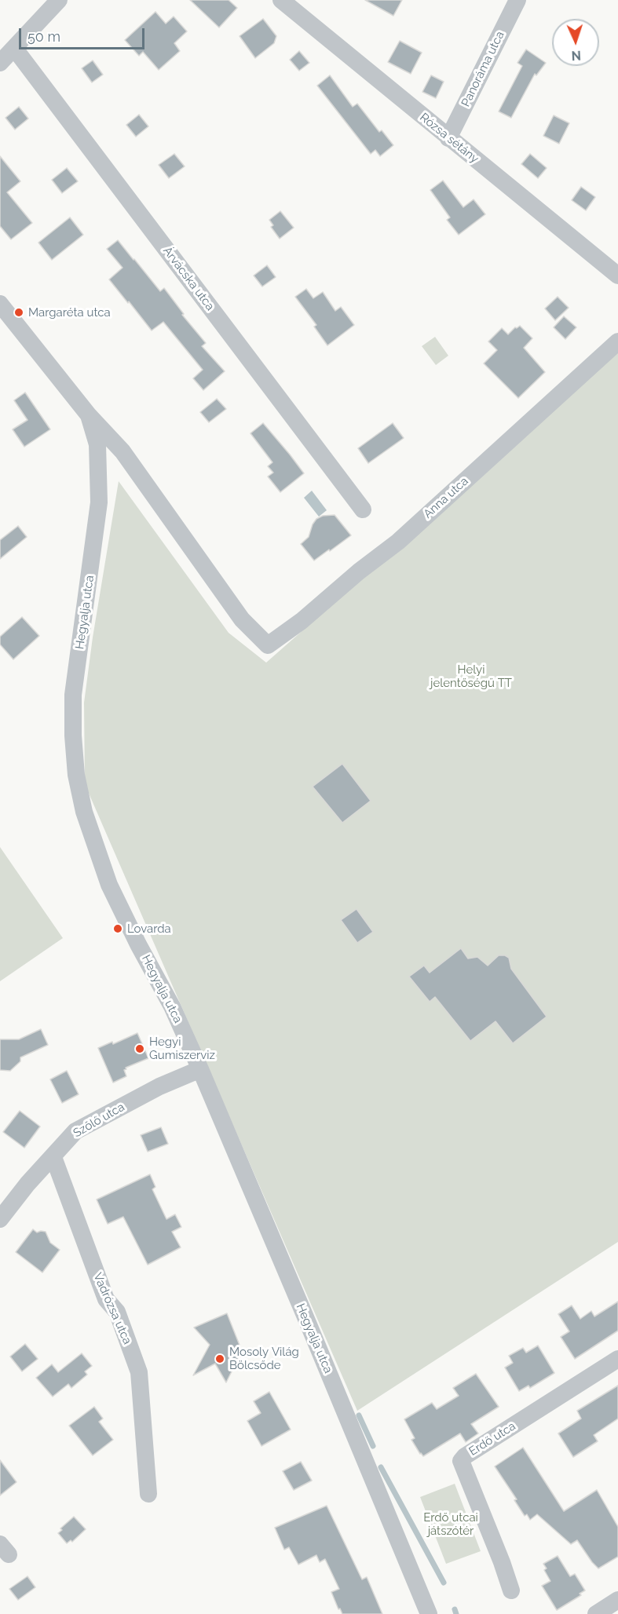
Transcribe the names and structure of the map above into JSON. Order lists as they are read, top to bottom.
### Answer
{
  "streets": {
    "street": [
      "Panoráma utca",
      "Rózsa sétány",
      "Árvácska utca",
      "Anna utca",
      "Hegyalja utca",
      "Szőlő utca",
      "Vadrózsa utca",
      "Erdő utca"
    ]
  },
  "crossings": [
    ["Panoráma utca", "Rózsa sétány"],
    ["Anna utca", "Hegyalja utca"],
    ["Hegyalja utca", "Szőlő utca"],
    ["Szőlő utca", "Vadrózsa utca"]
  ],
  "parks": ["Helyi jelentőségű TT", "Erdő utcai játszótér"],
  "places": [
    "Margaréta utca",
    "Lovarda",
    "Hegyi Gumiszerviz",
    "Mosoly Világ Bölcsőde"
  ],
  "scale_bar": "50 m",
  "north": "bottom"
}
